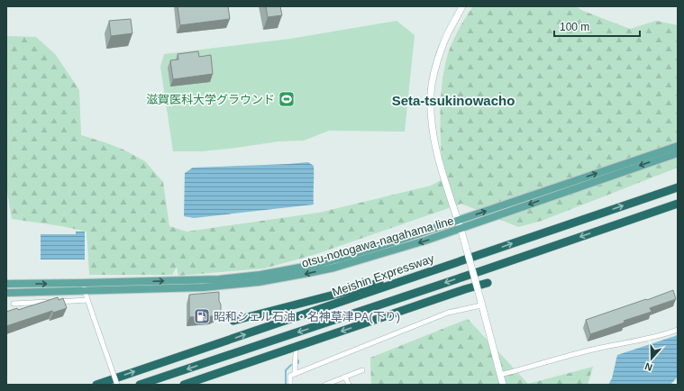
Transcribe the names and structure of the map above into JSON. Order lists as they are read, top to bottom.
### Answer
{
  "streets": {
    "highway": ["Meishin Expressway"],
    "main road": ["otsu-notogawa-nagahama line"]
  },
  "districts": ["Seta-tsukinowacho"],
  "places": {
    "sports": ["滋賀医科大学グラウンド"],
    "fuel station": ["昭和シェル石油・名神草津PA(下り)"]
  },
  "scale_bar": "100 m",
  "north": "bottom"
}
